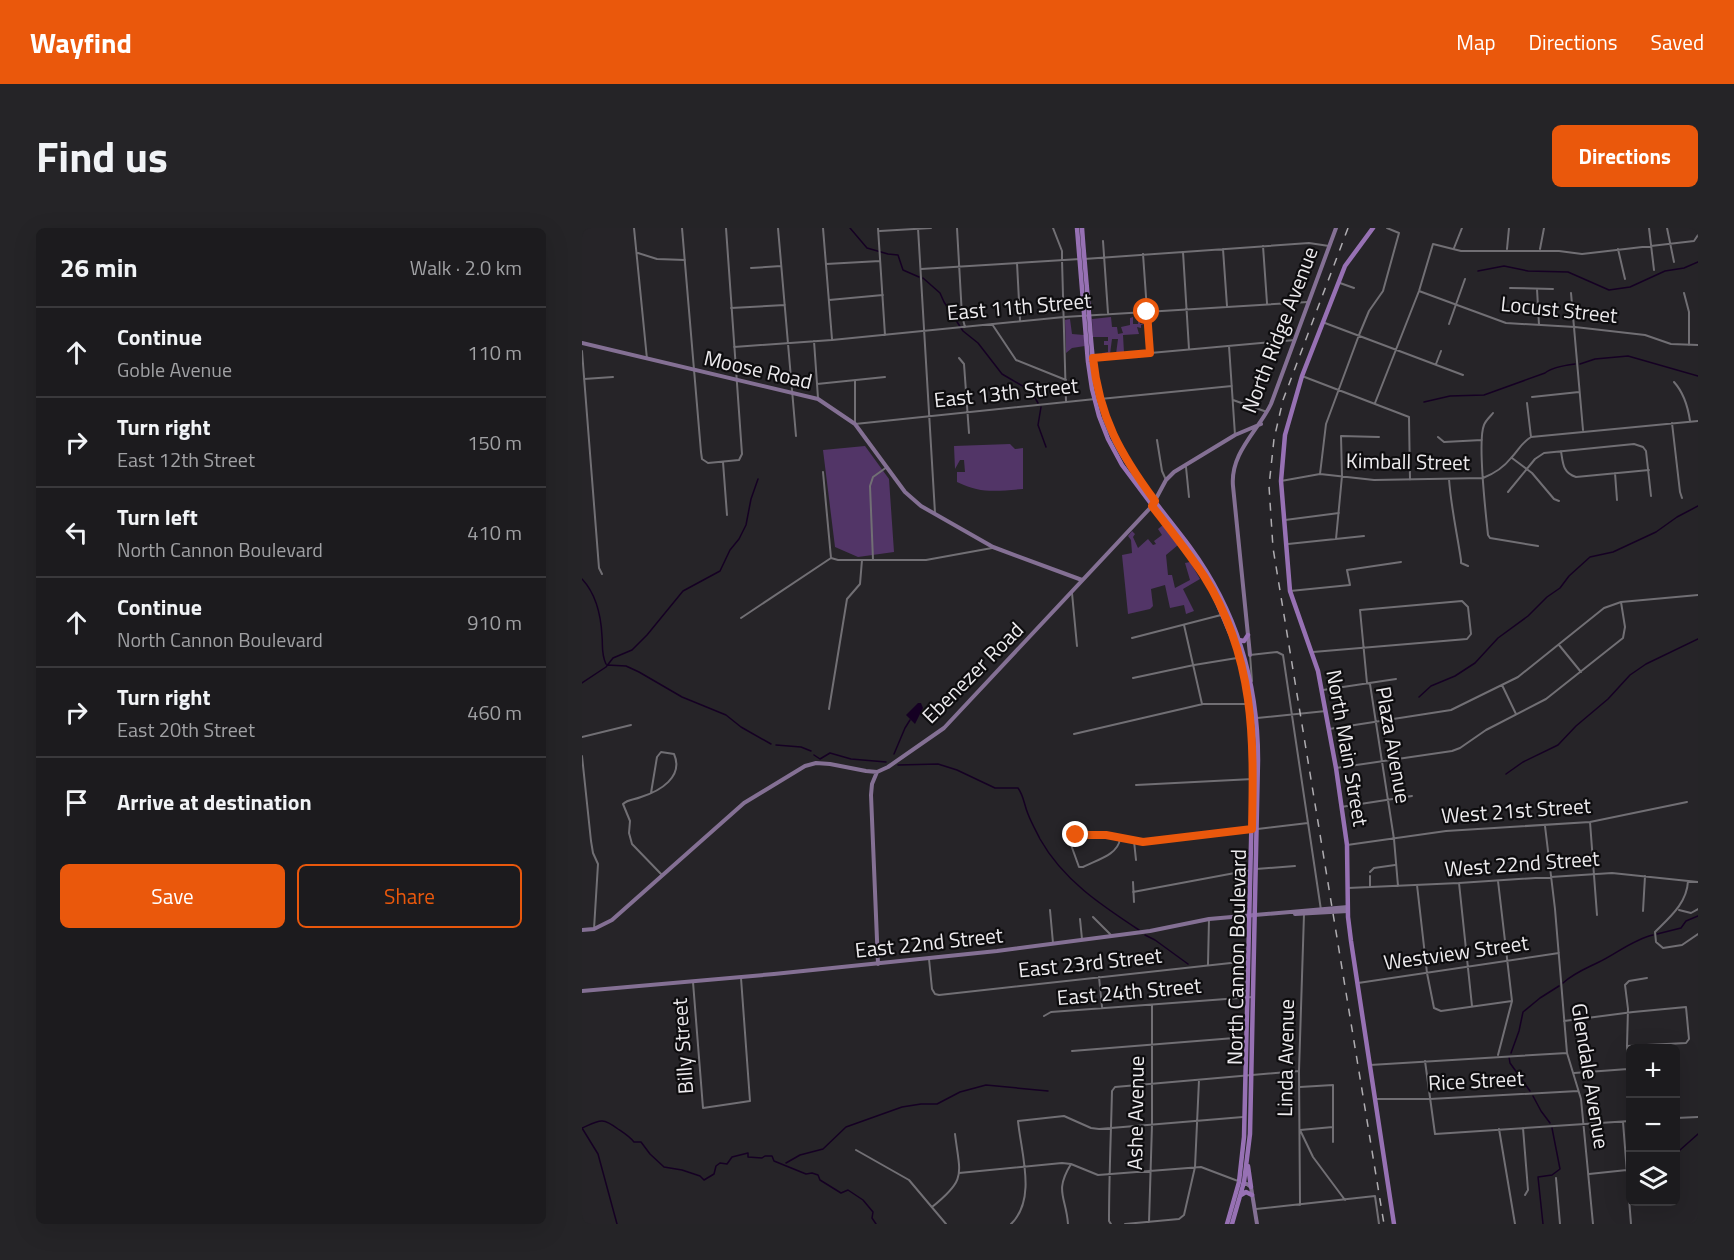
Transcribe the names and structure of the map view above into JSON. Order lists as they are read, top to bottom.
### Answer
{
  "streets": {
    "main road": ["North Main Street", "North Cannon Boulevard"],
    "street": [
      "East 11th Street",
      "Locust Street",
      "North Ridge Avenue",
      "Moose Road",
      "East 13th Street",
      "Kimball Street",
      "Ebenezer Road",
      "Plaza Avenue",
      "West 21st Street",
      "West 22nd Street",
      "East 22nd Street",
      "Westview Street",
      "East 23rd Street",
      "East 24th Street",
      "Billy Street",
      "Linda Avenue",
      "Glendale Avenue",
      "Rice Street",
      "Ashe Avenue"
    ]
  },
  "crossings": [
    ["East 11th Street", "North Ridge Avenue"],
    ["East 11th Street", "North Cannon Boulevard"],
    ["North Ridge Avenue", "Ebenezer Road"],
    ["North Ridge Avenue", "North Cannon Boulevard"],
    ["Moose Road", "East 13th Street"],
    ["Moose Road", "Ebenezer Road"],
    ["East 13th Street", "North Cannon Boulevard"],
    ["Kimball Street", "North Main Street"],
    ["Ebenezer Road", "North Cannon Boulevard"],
    ["Plaza Avenue", "West 21st Street"],
    ["Plaza Avenue", "West 22nd Street"],
    ["North Main Street", "West 21st Street"],
    ["North Main Street", "West 22nd Street"],
    ["North Main Street", "East 22nd Street"],
    ["North Main Street", "Westview Street"],
    ["North Main Street", "Rice Street"],
    ["West 21st Street", "Glendale Avenue"],
    ["West 22nd Street", "Glendale Avenue"],
    ["East 22nd Street", "North Cannon Boulevard"],
    ["East 22nd Street", "East 23rd Street"],
    ["East 22nd Street", "Billy Street"],
    ["East 22nd Street", "Linda Avenue"],
    ["Westview Street", "Glendale Avenue"],
    ["North Cannon Boulevard", "East 23rd Street"],
    ["North Cannon Boulevard", "East 24th Street"],
    ["East 24th Street", "Ashe Avenue"],
    ["Glendale Avenue", "Rice Street"]
  ],
  "page": {
    "header": "Wayfind",
    "nav": ["Map", "Directions", "Saved"],
    "title": "Find us",
    "buttons": [
      "Directions",
      ["Save", "Share"]
    ],
    "heading": ["26 min", "Walk · 2.0 km"],
    "list": [
      ["Continue", "Goble Avenue", "110 m"],
      ["Turn right", "East 12th Street", "150 m"],
      ["Turn left", "North Cannon Boulevard", "410 m"],
      ["Continue", "North Cannon Boulevard", "910 m"],
      ["Turn right", "East 20th Street", "460 m"],
      "Arrive at destination"
    ],
    "map_buttons": ["+", "−"]
  }
}
